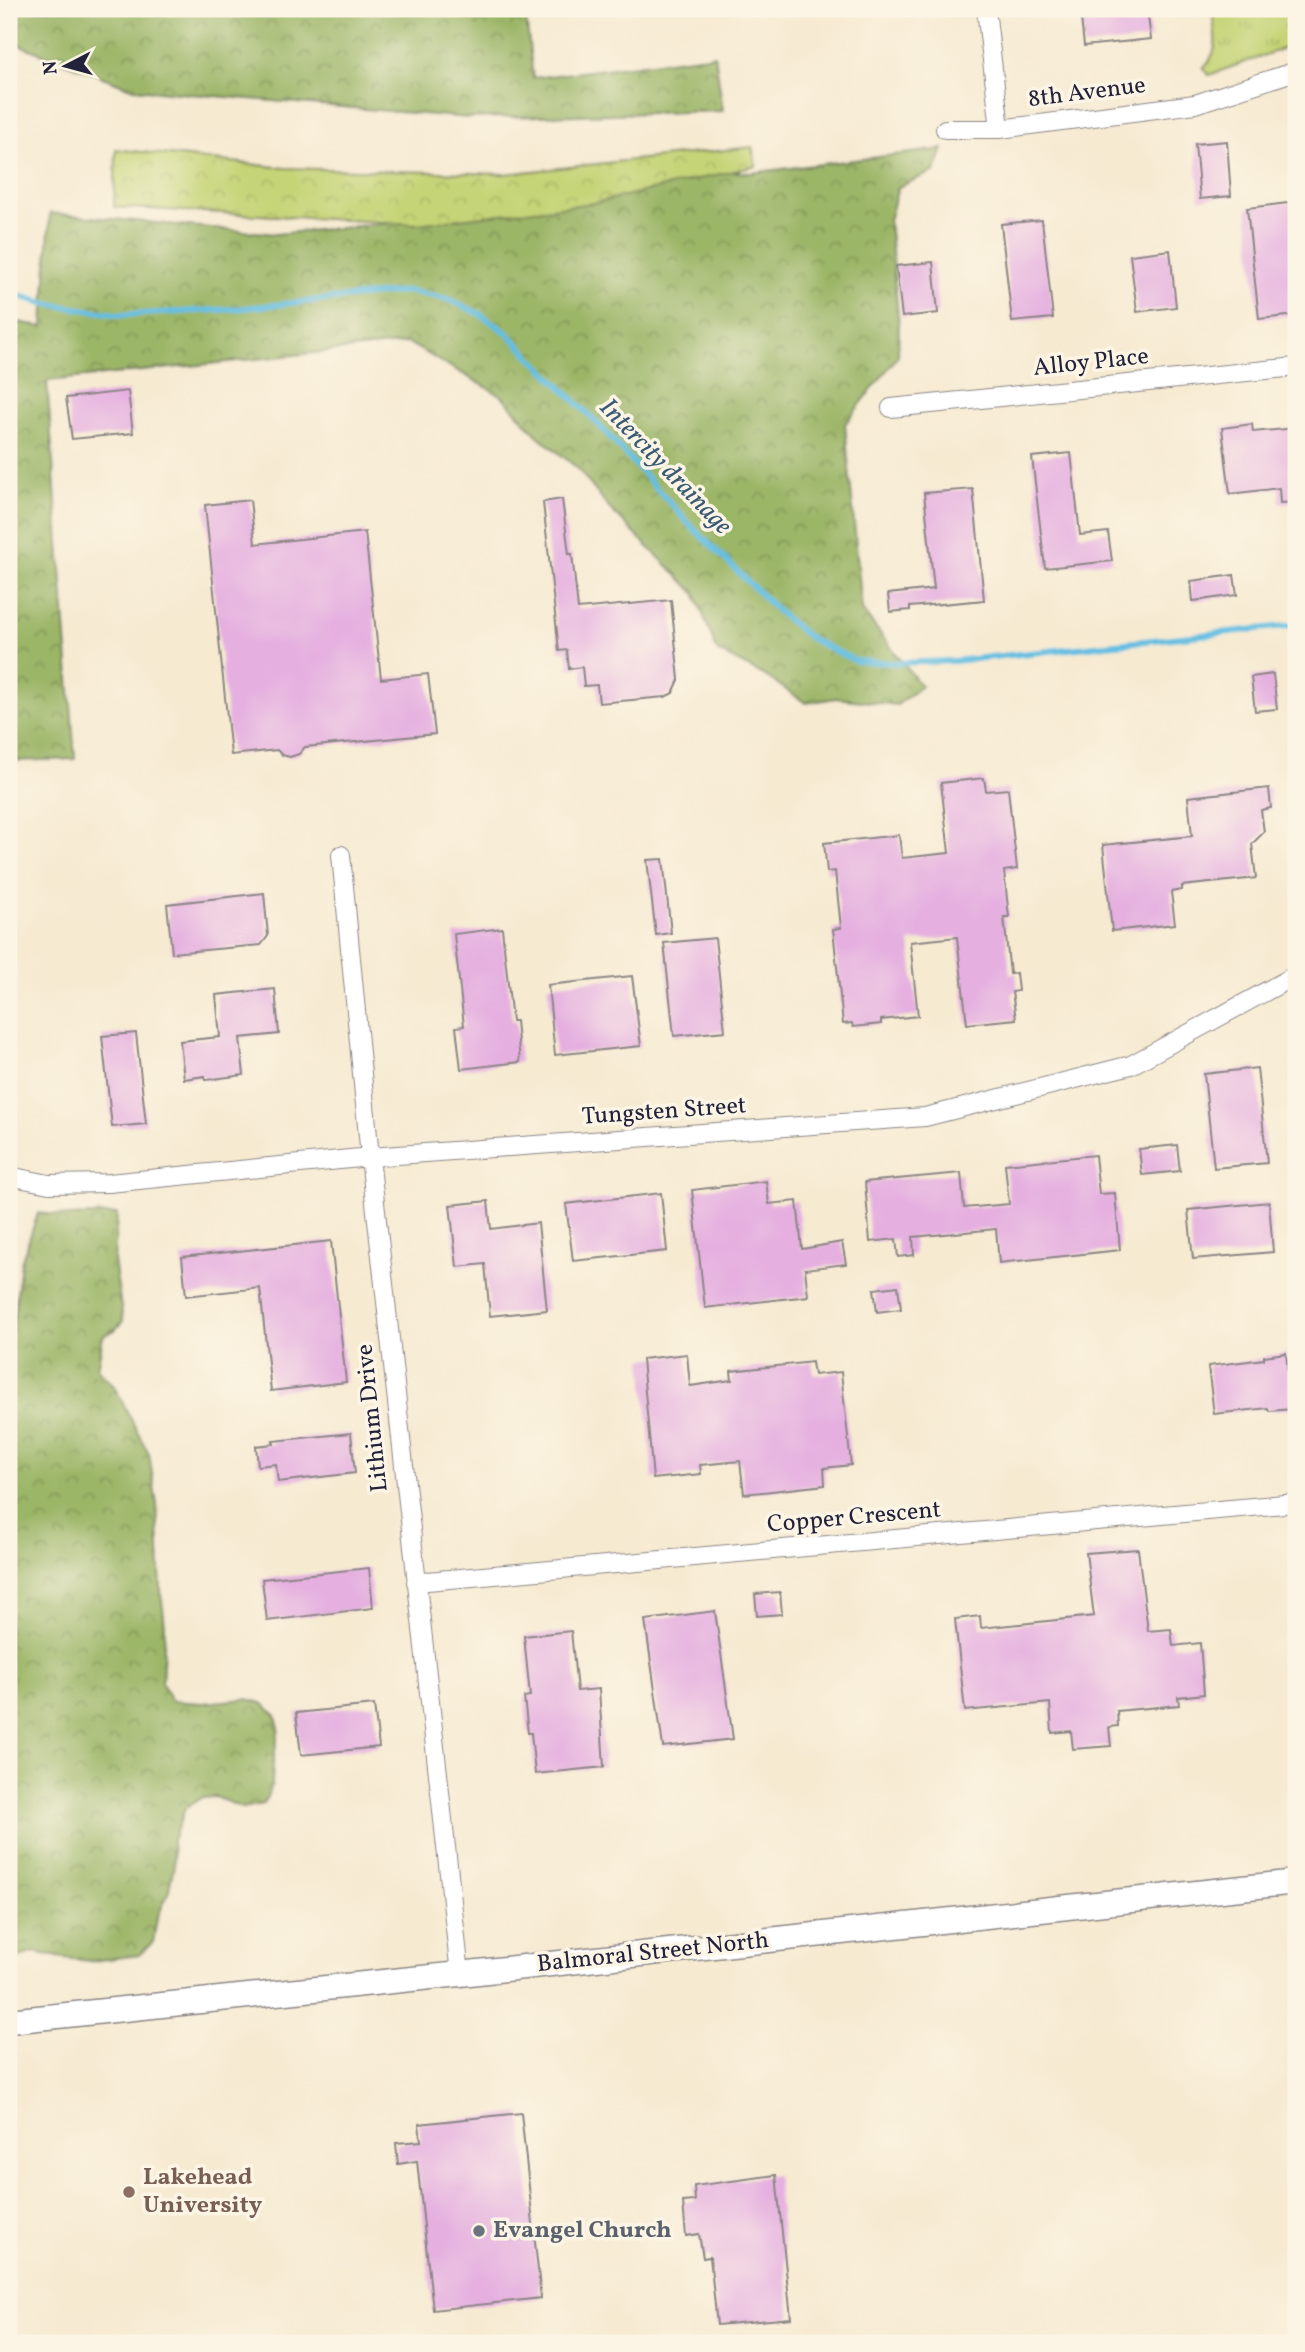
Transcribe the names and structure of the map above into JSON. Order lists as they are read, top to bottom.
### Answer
{
  "streets": {
    "main road": ["Balmoral Street North"],
    "street": [
      "8th Avenue",
      "Alloy Place",
      "Tungsten Street",
      "Lithium Drive",
      "Copper Crescent"
    ]
  },
  "crossings": [
    ["Tungsten Street", "Lithium Drive"],
    ["Lithium Drive", "Copper Crescent"],
    ["Lithium Drive", "Balmoral Street North"]
  ],
  "water": ["Intercity drainage"],
  "places": ["Lakehead University", "Evangel Church"],
  "north": "left"
}
